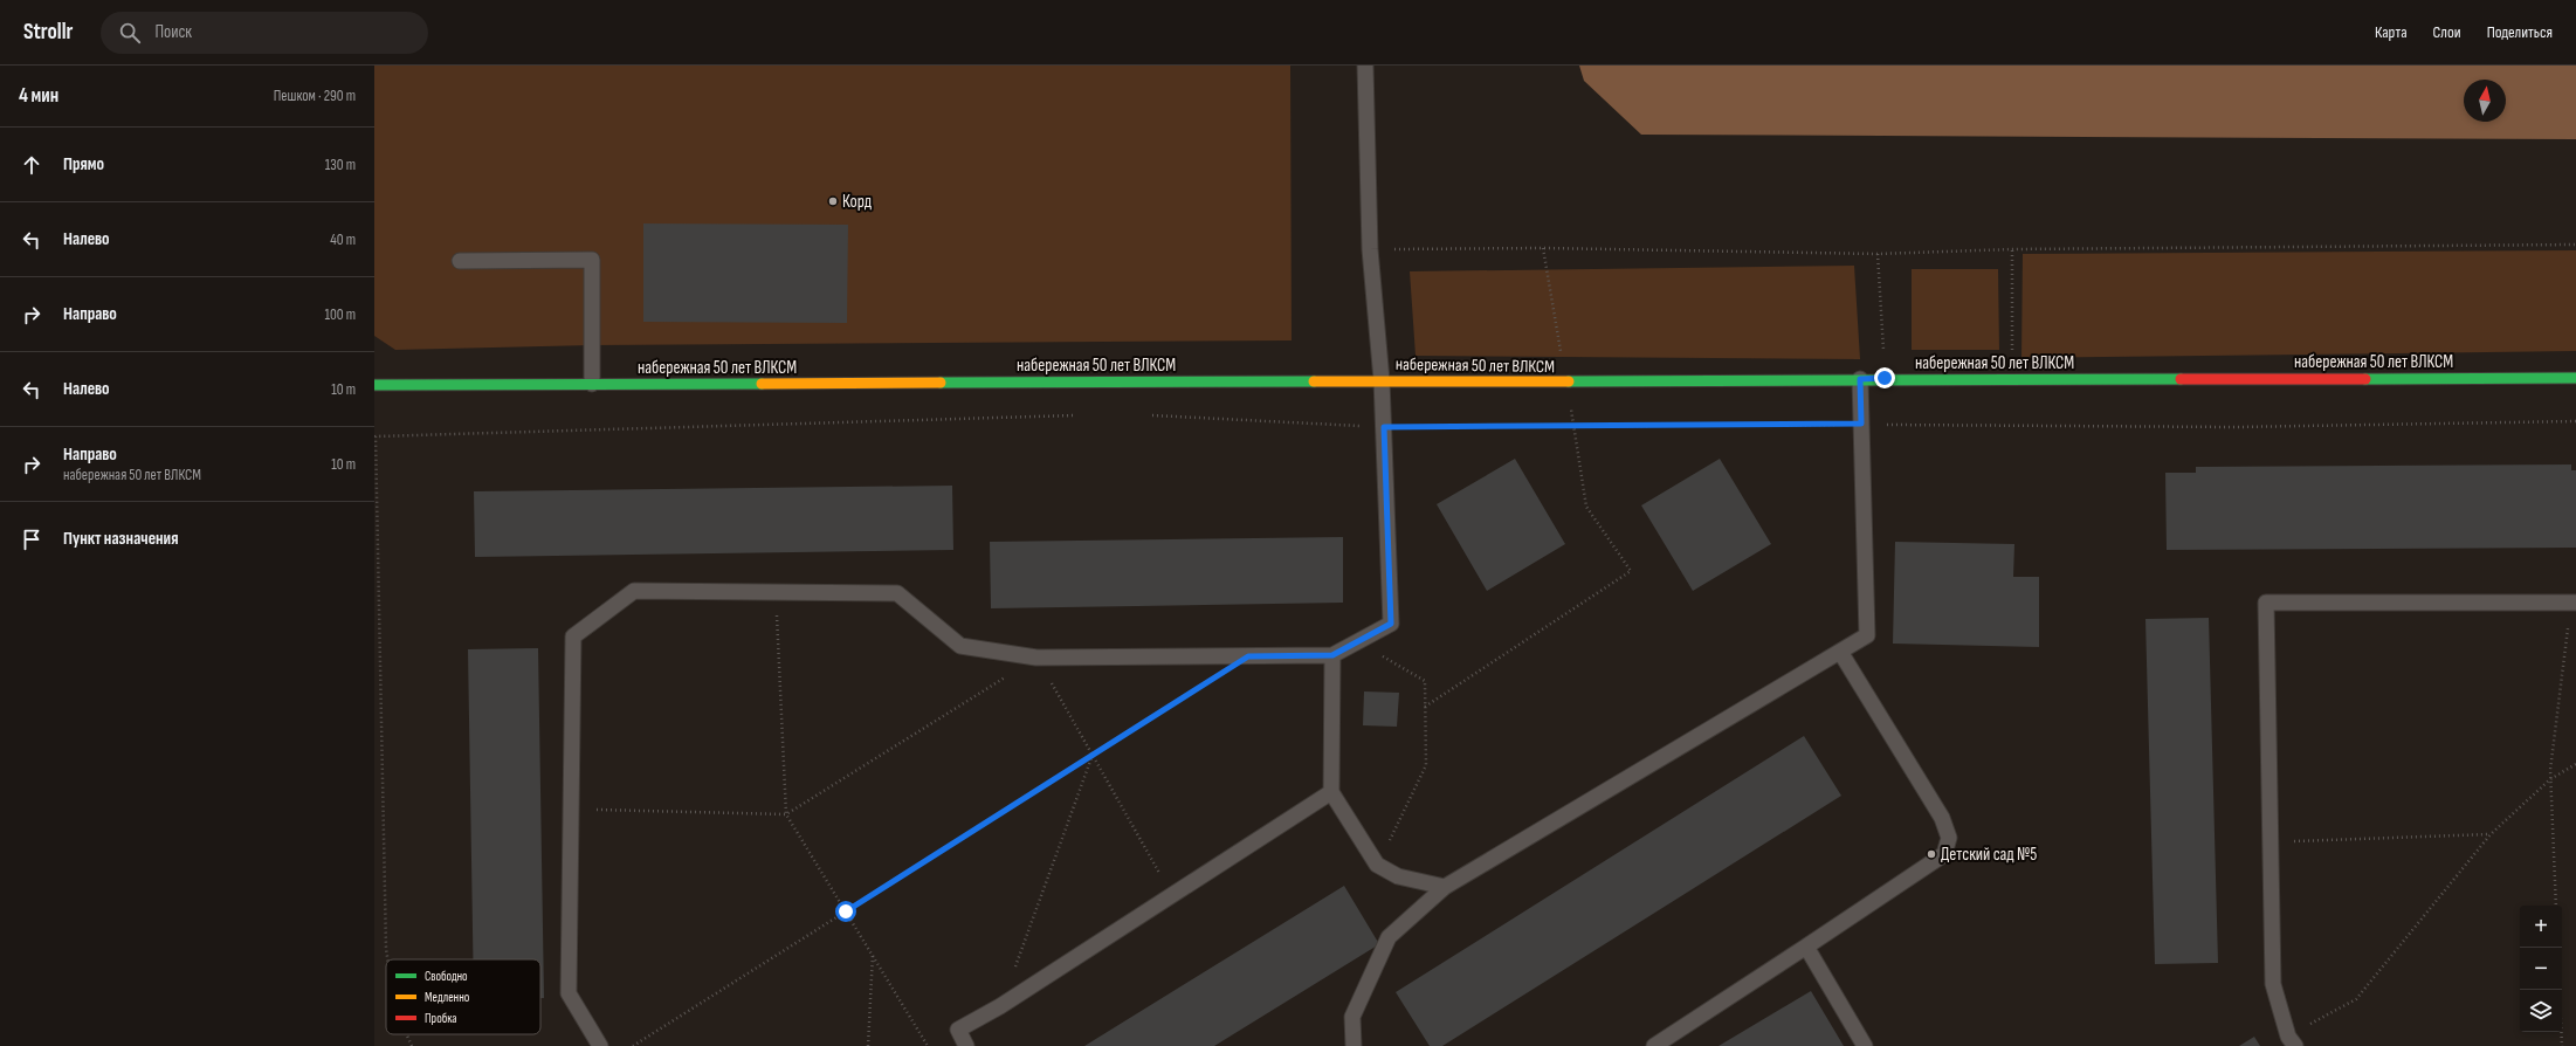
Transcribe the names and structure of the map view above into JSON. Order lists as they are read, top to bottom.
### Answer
{
  "streets": {
    "street": ["набережная 50 лет ВЛКСМ"]
  },
  "places": ["Корд", "Детский сад №5"],
  "legend": ["Свободно", "Медленно", "Пробка"],
  "north": "top",
  "page": {
    "header": "Strollr",
    "search": "Поиск",
    "nav": ["Карта", "Слои", "Поделиться"],
    "heading": ["4 мин", "Пешком · 290 m"],
    "list": [
      ["Прямо", "130 m"],
      ["Налево", "40 m"],
      ["Направо", "100 m"],
      ["Налево", "10 m"],
      ["Направо", "набережная 50 лет ВЛКСМ", "10 m"],
      "Пункт назначения"
    ],
    "map_buttons": ["+", "−"]
  }
}
